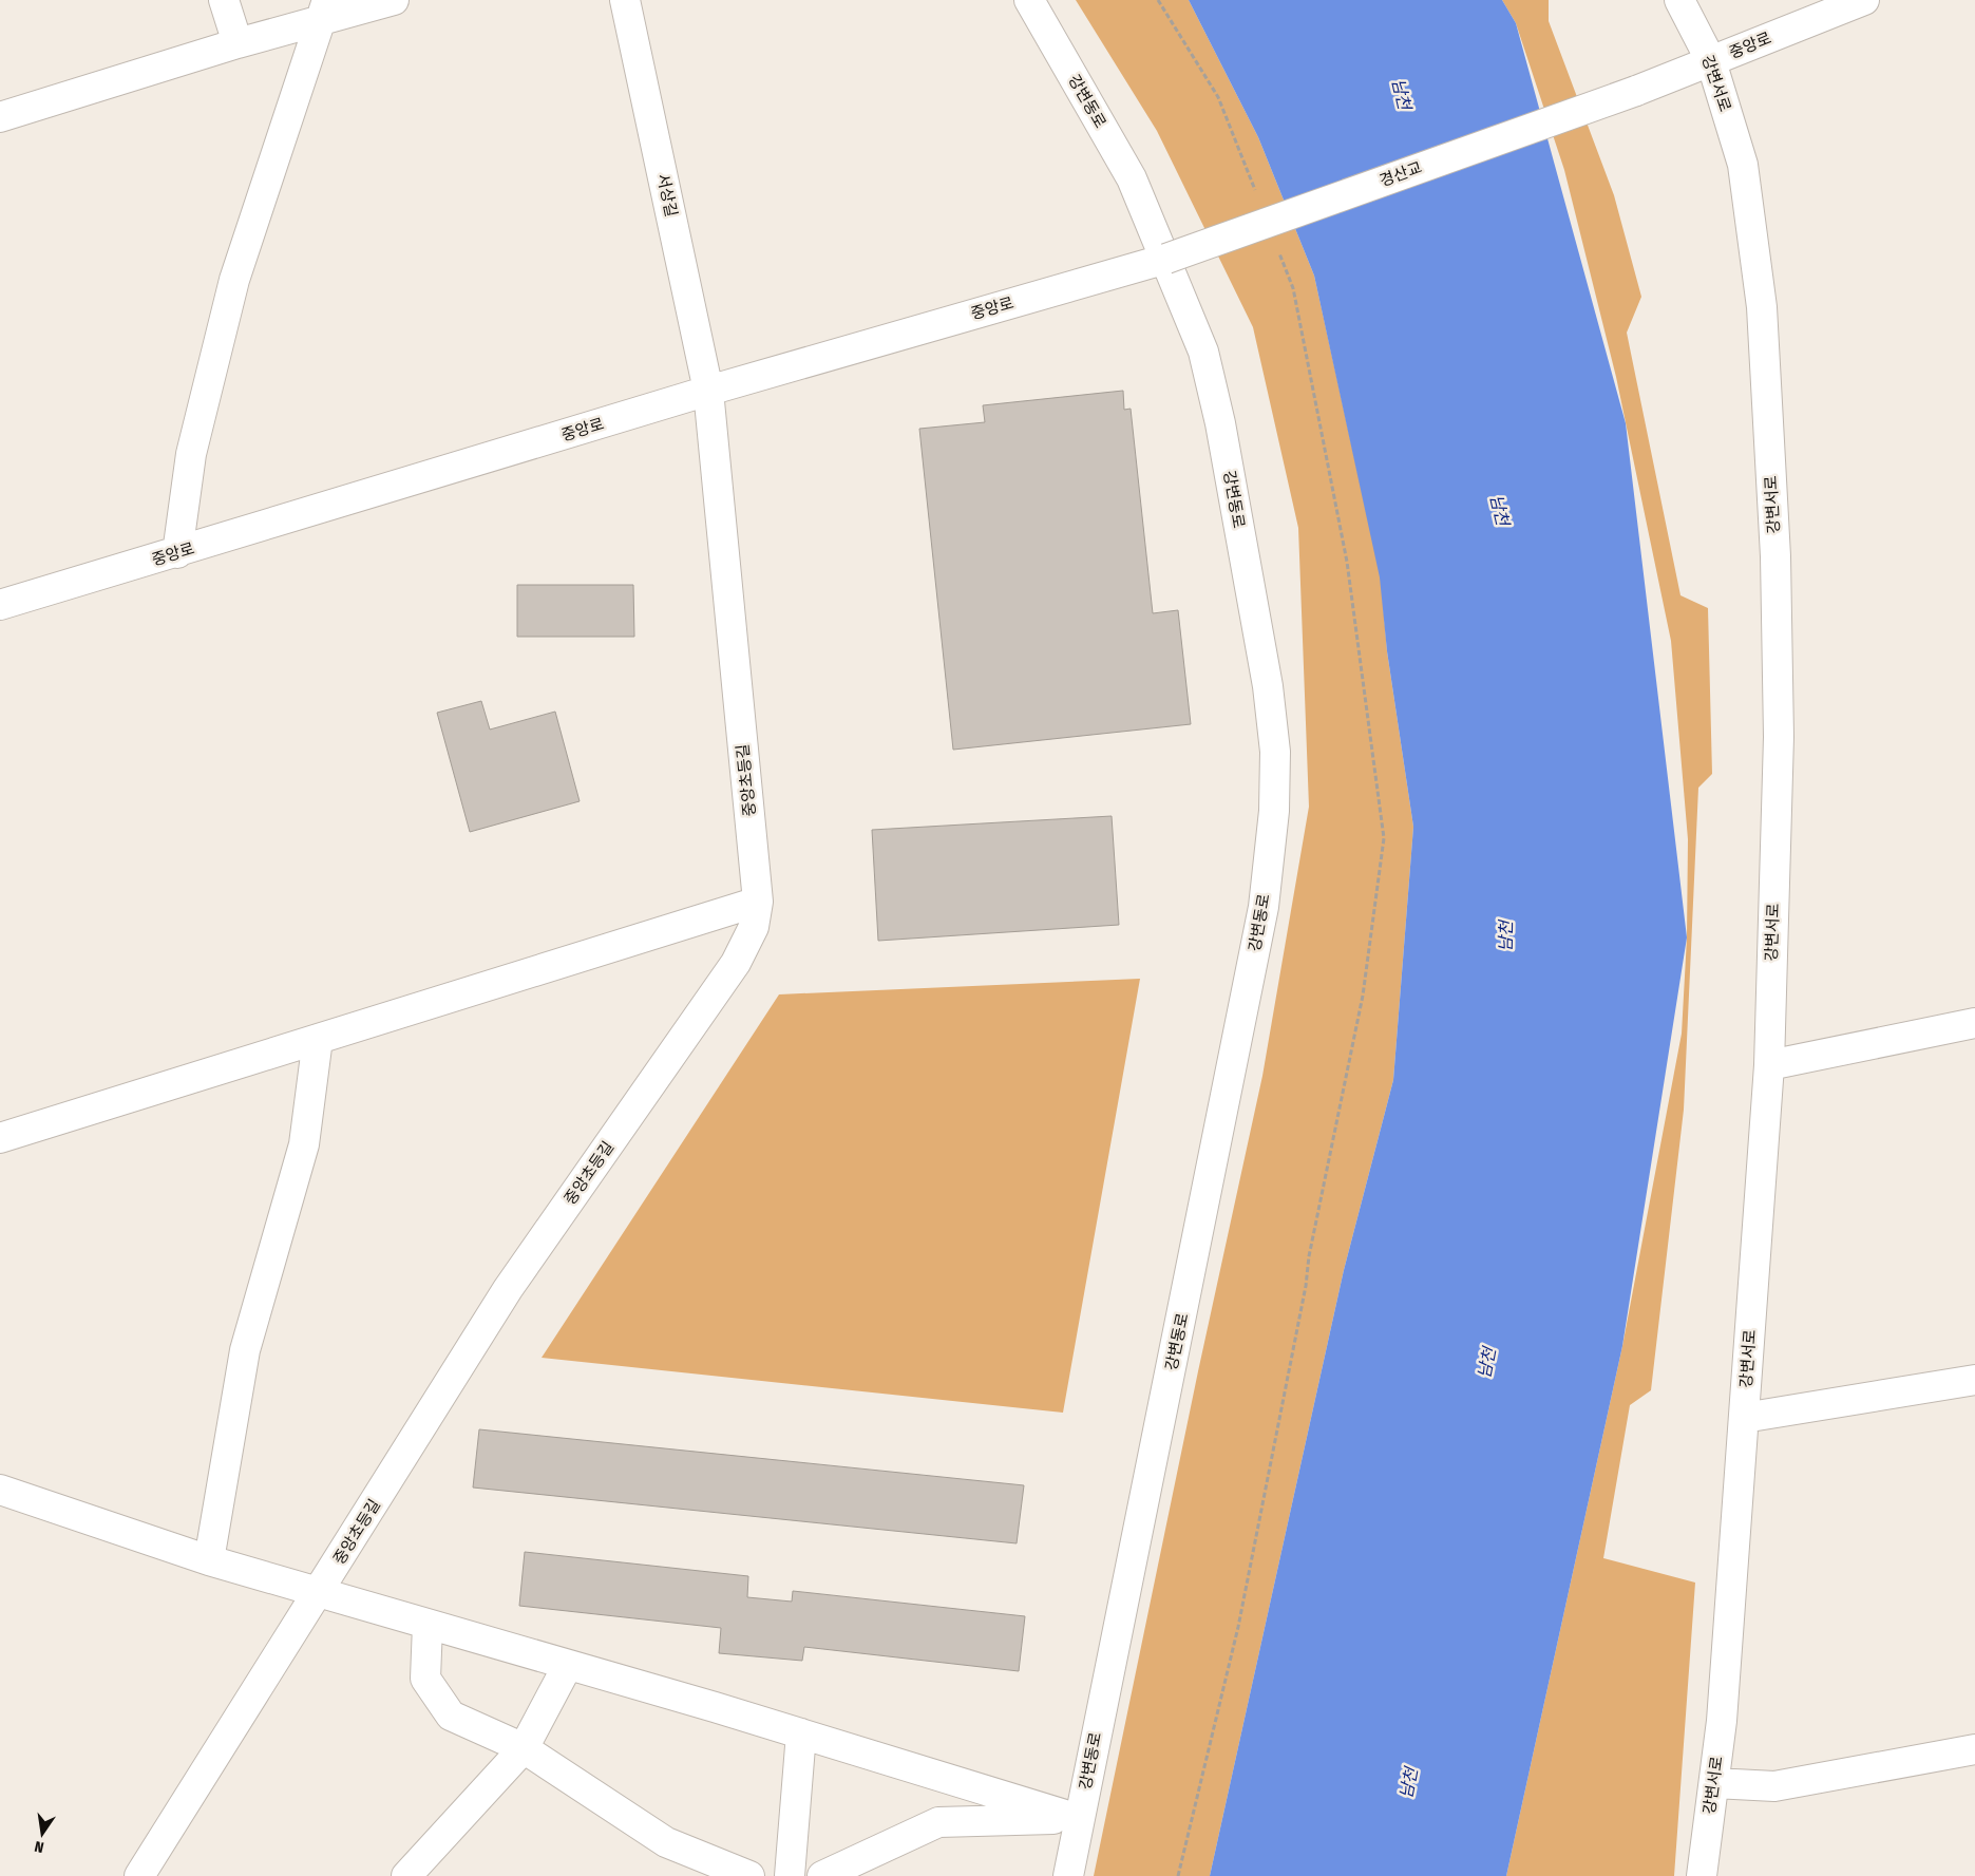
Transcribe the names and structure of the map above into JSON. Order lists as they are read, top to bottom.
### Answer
{
  "streets": {
    "street": [
      "중앙로",
      "강변서로",
      "강변동로",
      "경산교",
      "서상길",
      "중앙초등길"
    ]
  },
  "crossings": [
    ["중앙로", "강변서로"],
    ["중앙로", "강변동로"],
    ["중앙로", "경산교"],
    ["중앙로", "서상길"],
    ["중앙로", "중앙초등길"],
    ["강변동로", "경산교"],
    ["서상길", "중앙초등길"]
  ],
  "water": ["남천"],
  "north": "bottom"
}
